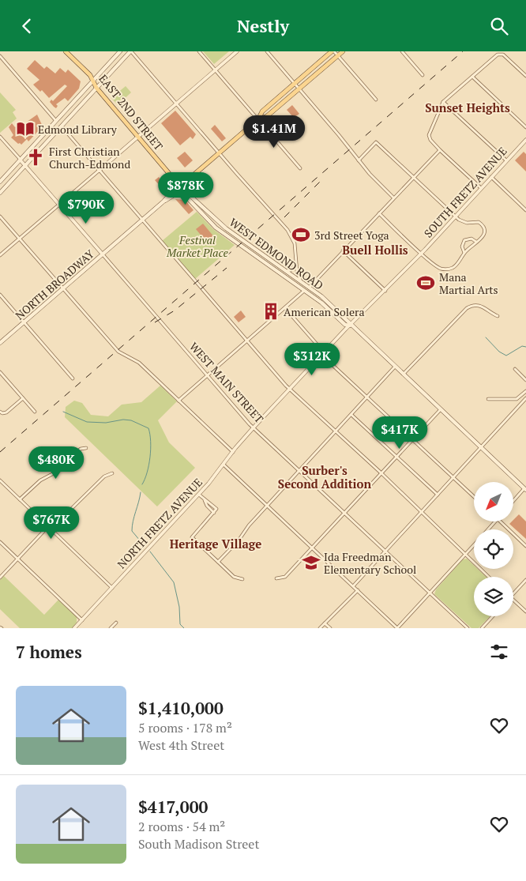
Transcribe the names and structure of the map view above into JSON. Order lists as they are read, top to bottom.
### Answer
{
  "streets": {
    "main road": ["EAST 2ND STREET", "WEST EDMOND ROAD", "NORTH BROADWAY"],
    "street": ["SOUTH FRETZ AVENUE", "WEST MAIN STREET", "NORTH FRETZ AVENUE"]
  },
  "crossings": [
    ["EAST 2ND STREET", "WEST EDMOND ROAD"],
    ["EAST 2ND STREET", "NORTH BROADWAY"],
    ["SOUTH FRETZ AVENUE", "WEST EDMOND ROAD"],
    ["SOUTH FRETZ AVENUE", "WEST MAIN STREET"],
    ["SOUTH FRETZ AVENUE", "NORTH FRETZ AVENUE"],
    ["WEST EDMOND ROAD", "NORTH BROADWAY"],
    ["NORTH BROADWAY", "WEST MAIN STREET"],
    ["WEST MAIN STREET", "NORTH FRETZ AVENUE"]
  ],
  "districts": [
    "Sunset Heights",
    "Buell Hollis",
    "Surber's Second Addition",
    "Heritage Village"
  ],
  "parks": ["Festival Market Place"],
  "places": {
    "library": ["Edmond Library"],
    "church": ["First Christian Church-Edmond"],
    "sports": ["3rd Street Yoga", "Mana Martial Arts"],
    "building": ["American Solera"],
    "school or university": ["Ida Freedman Elementary School"]
  },
  "north": "bottom left",
  "page": {
    "header": "Nestly",
    "price": [
      "$1.41M",
      "$878K",
      "$790K",
      "$312K",
      "$417K",
      "$480K",
      "$767K"
    ],
    "heading": "7 homes",
    "list": [
      {
        "name": "$1,410,000",
        "note": "5 rooms · 178 m² · West 4th Street"
      },
      {
        "name": "$417,000",
        "note": "2 rooms · 54 m² · South Madison Street"
      }
    ]
  }
}
